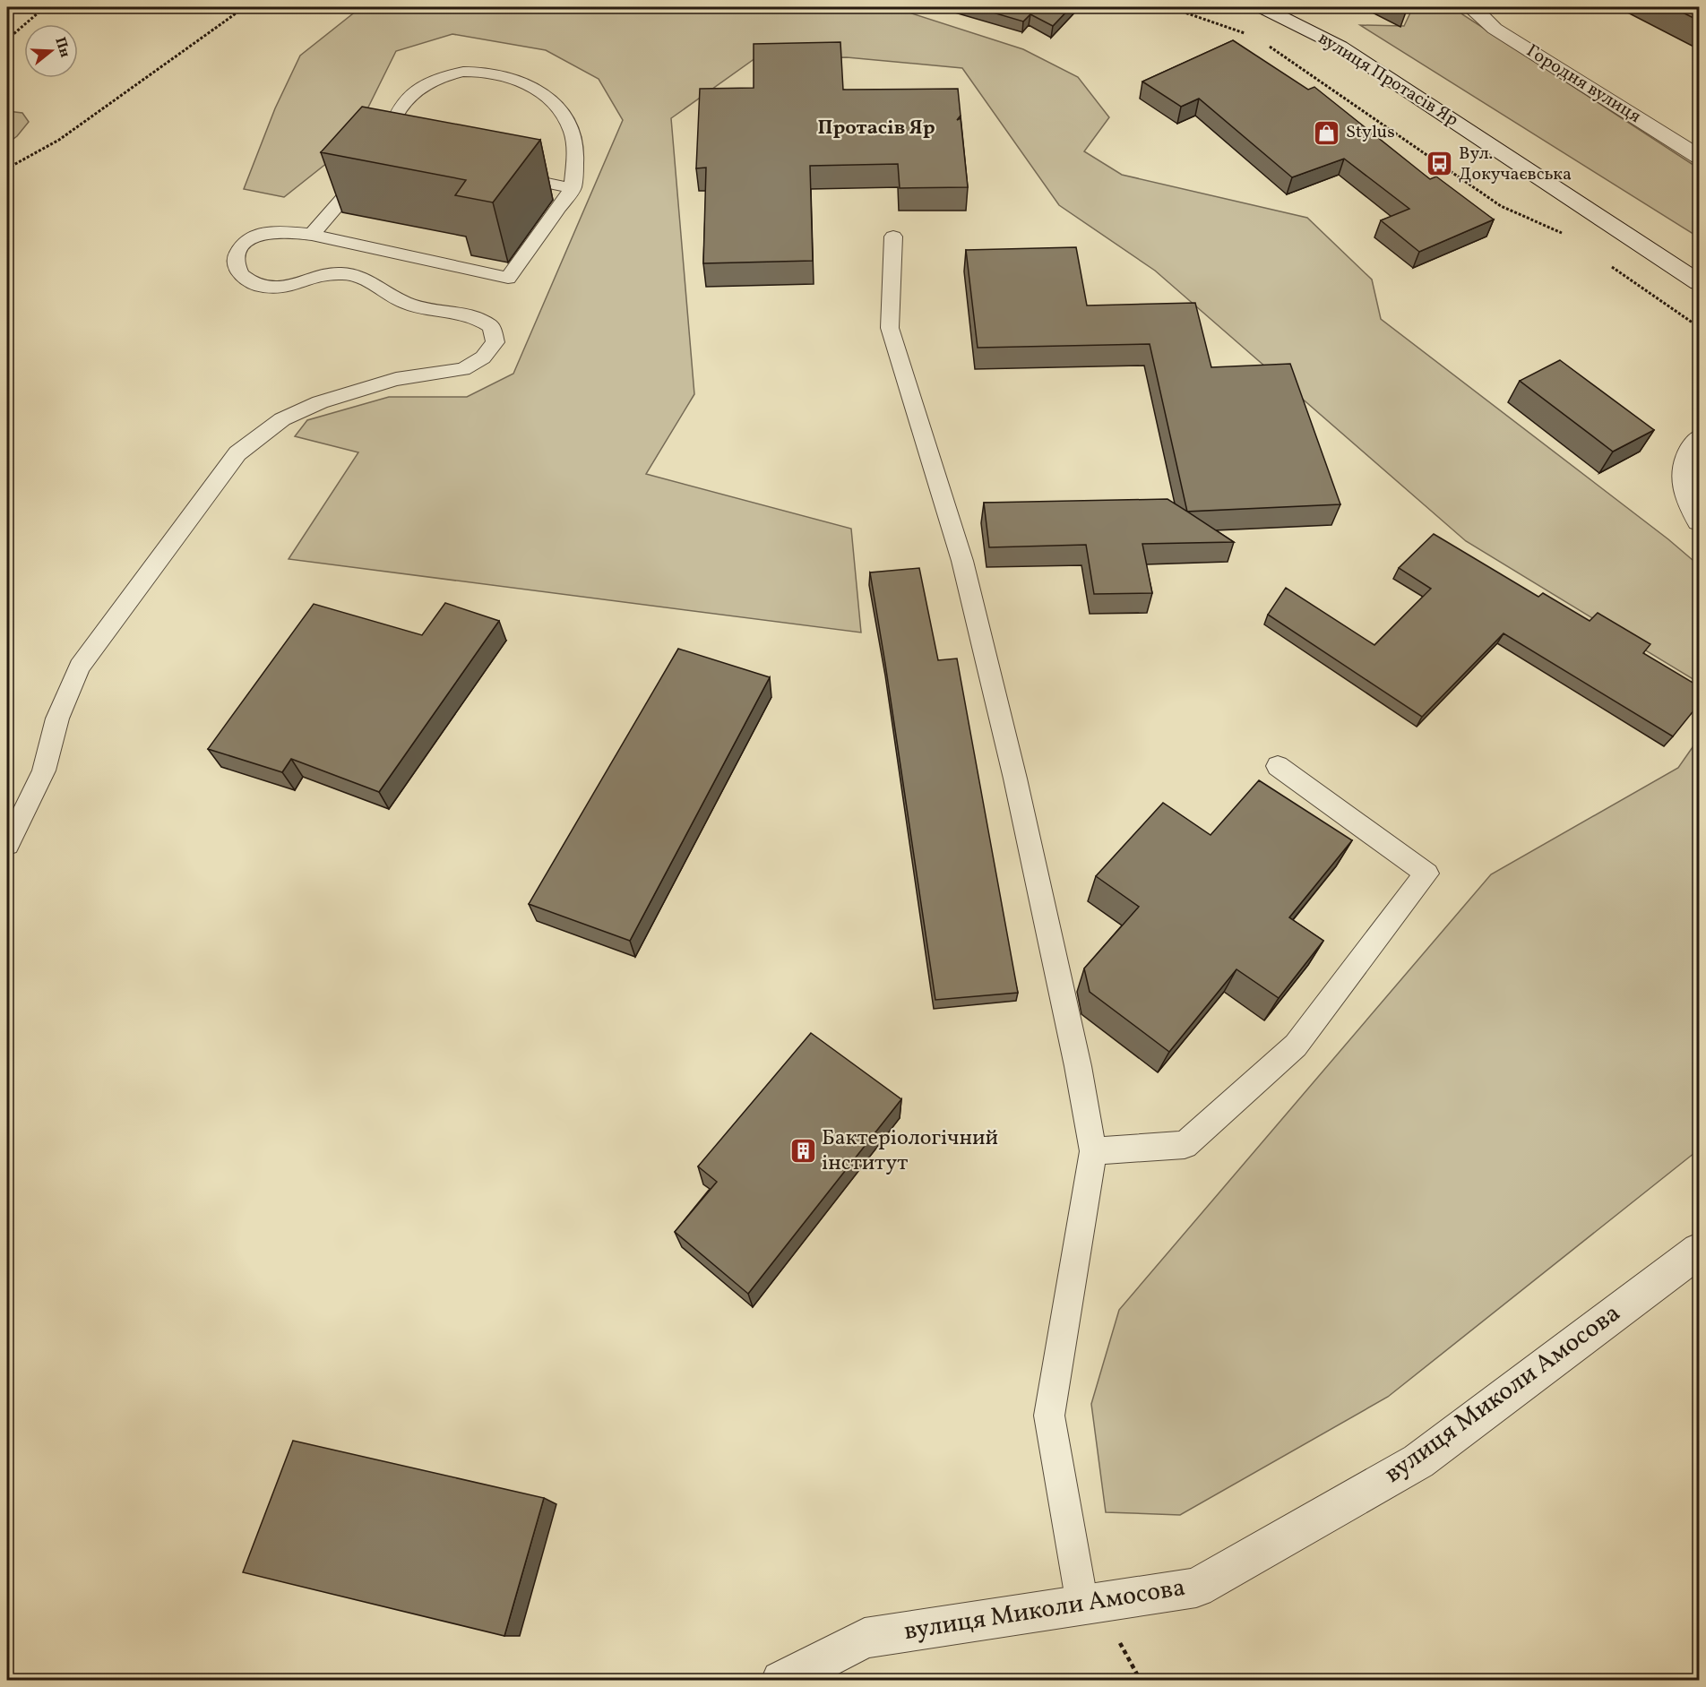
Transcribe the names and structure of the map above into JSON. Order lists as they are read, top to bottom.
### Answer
{
  "streets": {
    "street": ["вулиця Протасів Яр", "Городня вулиця", "вулиця Миколи Амосова"]
  },
  "districts": ["Протасів Яр"],
  "places": {
    "shop": ["Stylus"],
    "bus stop": ["Вул. Докучаєвська"],
    "building": ["Бактеріологічний інститут"]
  },
  "north": "right"
}
